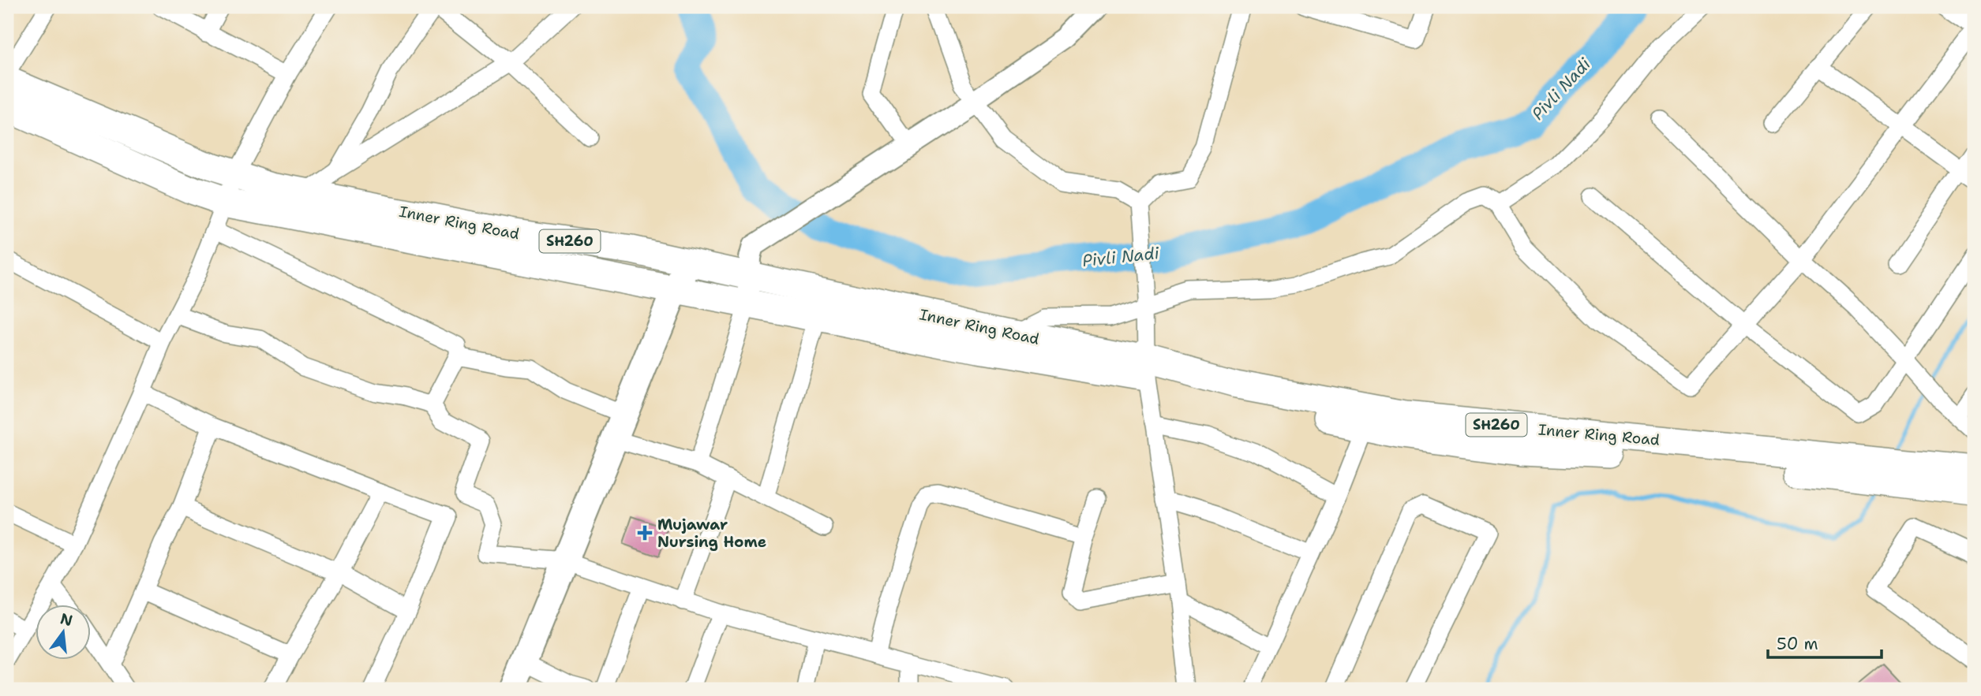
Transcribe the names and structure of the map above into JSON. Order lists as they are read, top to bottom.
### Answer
{
  "streets": {
    "highway": ["Inner Ring Road", "SH260"]
  },
  "water": ["Pivli Nadi"],
  "places": {
    "health": ["Mujawar Nursing Home"]
  },
  "scale_bar": "50 m",
  "north": "top"
}
